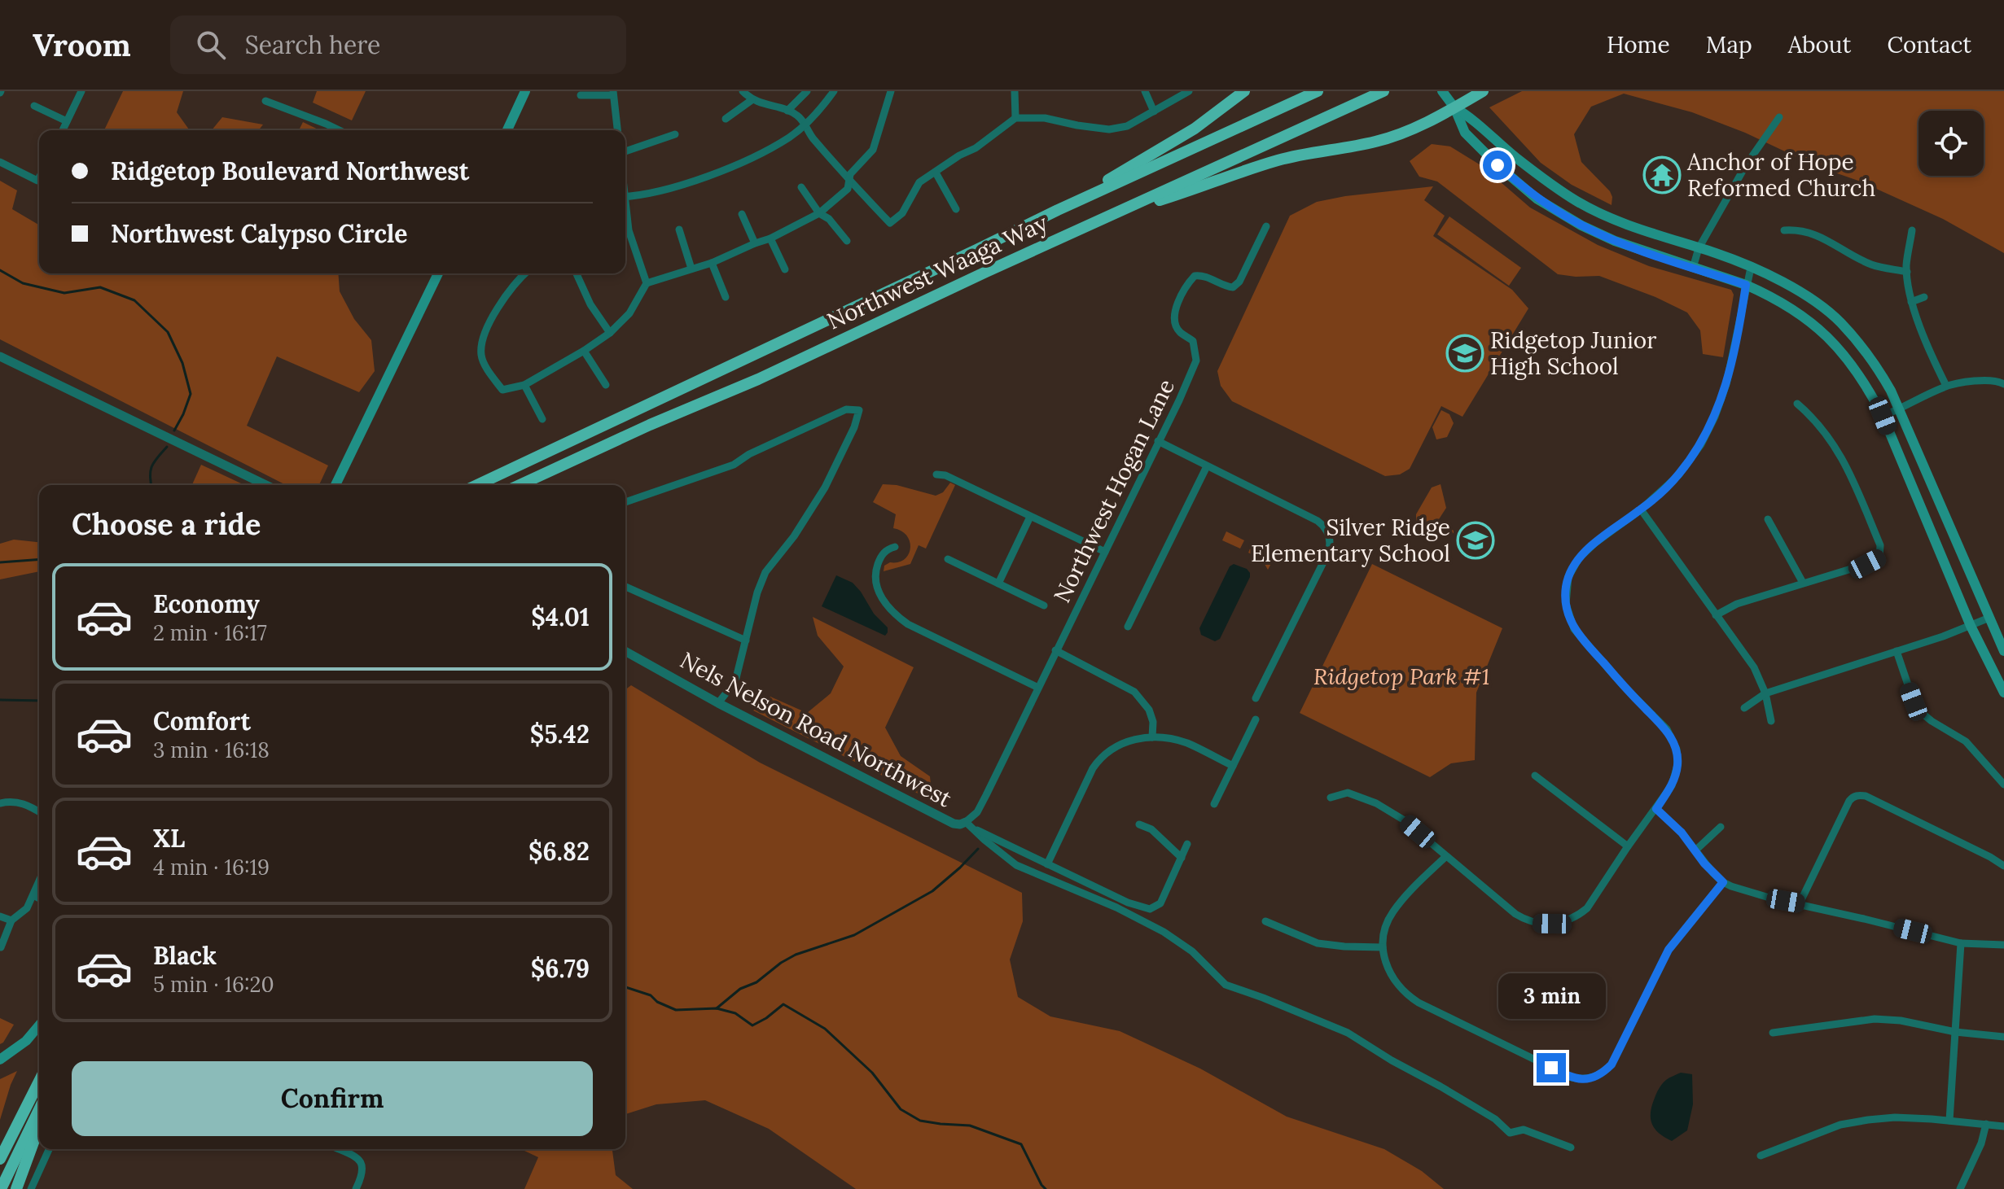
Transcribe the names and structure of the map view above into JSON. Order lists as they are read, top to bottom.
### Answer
{
  "streets": {
    "highway": ["Northwest Waaga Way"],
    "street": ["Northwest Hogan Lane", "Nels Nelson Road Northwest"]
  },
  "crossings": [
    ["Northwest Hogan Lane", "Nels Nelson Road Northwest"]
  ],
  "parks": ["Ridgetop Park #1"],
  "places": {
    "temple": ["Anchor of Hope Reformed Church"],
    "school or university": ["Ridgetop Junior High School", "Silver Ridge Elementary School"]
  },
  "page": {
    "header": "Vroom",
    "search": "Search here",
    "nav": [
      "Home",
      "Map",
      "About",
      "Contact"
    ],
    "banner": ["Ridgetop Boulevard Northwest", "Northwest Calypso Circle"],
    "heading": "Choose a ride",
    "list": [
      {
        "name": "Economy",
        "note": "2 min · 16:17",
        "value": "$4.01"
      },
      {
        "name": "Comfort",
        "note": "3 min · 16:18",
        "value": "$5.42"
      },
      {
        "name": "XL",
        "note": "4 min · 16:19",
        "value": "$6.82"
      },
      {
        "name": "Black",
        "note": "5 min · 16:20",
        "value": "$6.79"
      }
    ],
    "bubble": "3 min",
    "buttons": "Confirm"
  }
}
